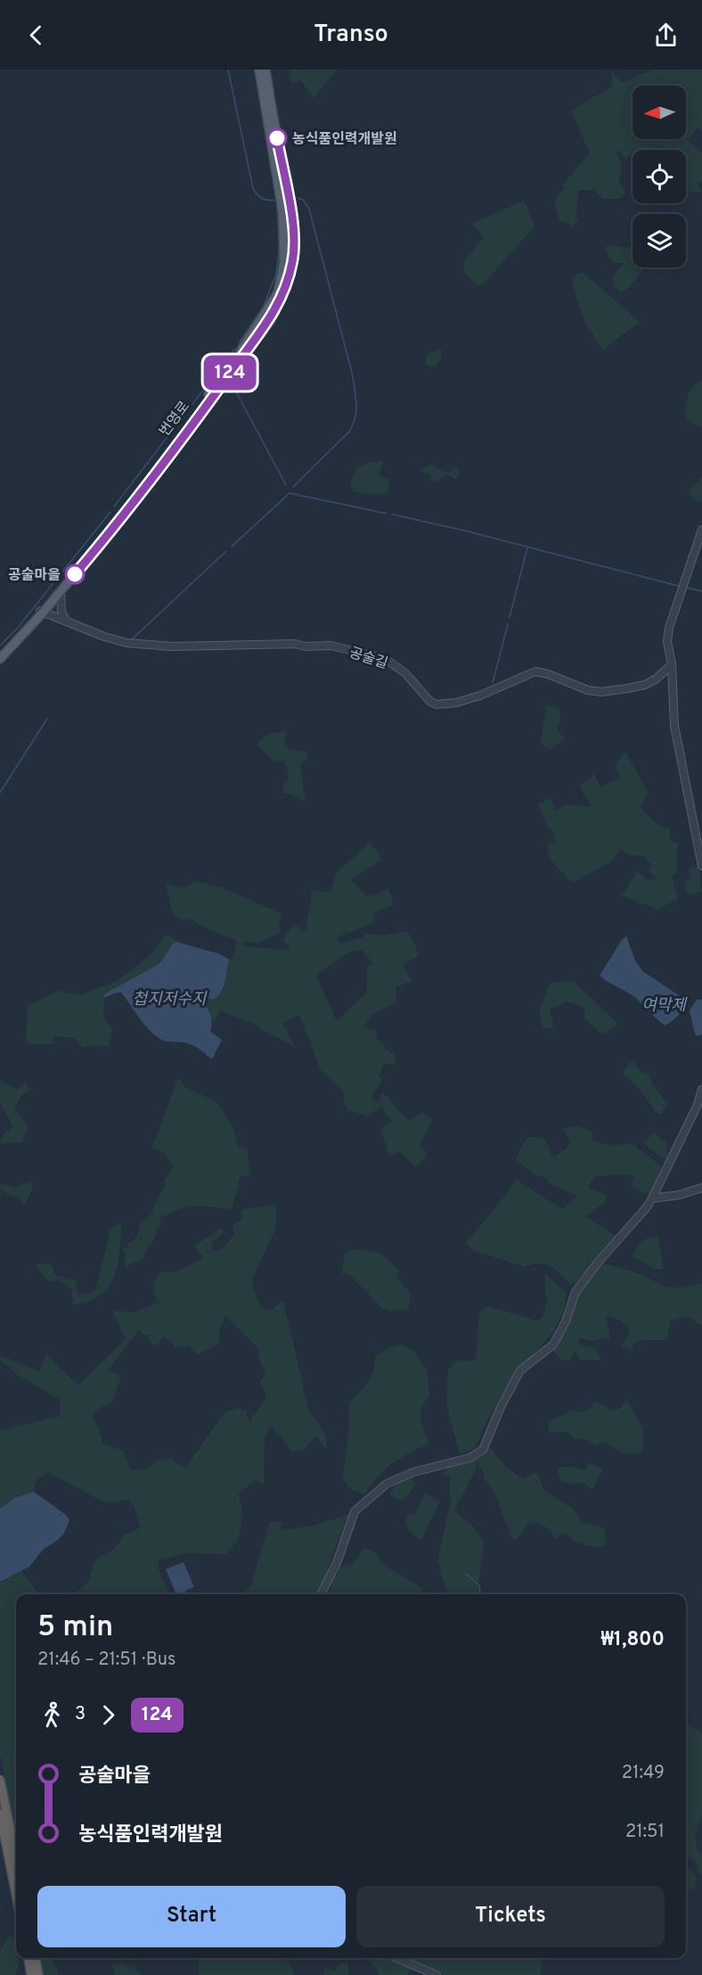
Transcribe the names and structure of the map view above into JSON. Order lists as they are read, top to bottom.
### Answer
{
  "streets": {
    "main road": ["번영로"],
    "street": ["공술길"]
  },
  "crossings": [
    ["번영로", "공술길"]
  ],
  "water": ["첩지저수지", "여막제"],
  "places": ["농식품인력개발원", "공술마을"],
  "lines": ["bus line 124"],
  "north": "left",
  "page": {
    "header": "Transo",
    "on_map": "124",
    "heading": ["5 min", "21:46 – 21:51 · Bus", "₩1,800"],
    "legs": ["3", "124"],
    "list": [
      {
        "name": "공술마을",
        "value": "21:49"
      },
      {
        "name": "농식품인력개발원",
        "value": "21:51"
      }
    ],
    "buttons": ["Start", "Tickets"]
  }
}
